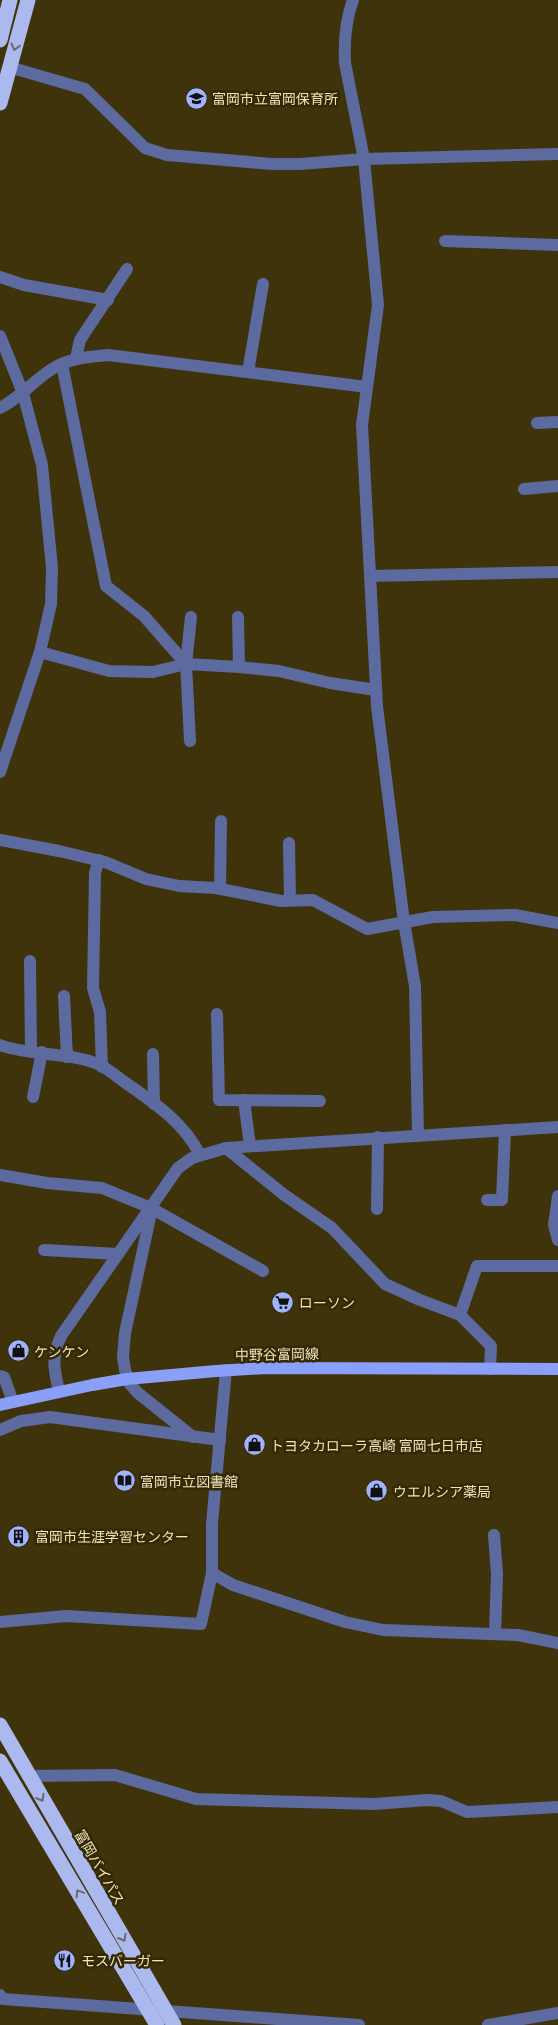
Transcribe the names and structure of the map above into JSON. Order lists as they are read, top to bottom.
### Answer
{
  "streets": {
    "highway": ["富岡バイパス"],
    "main road": ["中野谷富岡線"]
  },
  "places": {
    "school or university": ["富岡市立富岡保育所"],
    "supermarket": ["ローソン"],
    "shop": ["ケンケン", "トヨタカローラ高崎 富岡七日市店", "ウエルシア薬局"],
    "library": ["富岡市立図書館"],
    "building": ["富岡市生涯学習センター"],
    "restaurant": ["モスバーガー"]
  }
}
